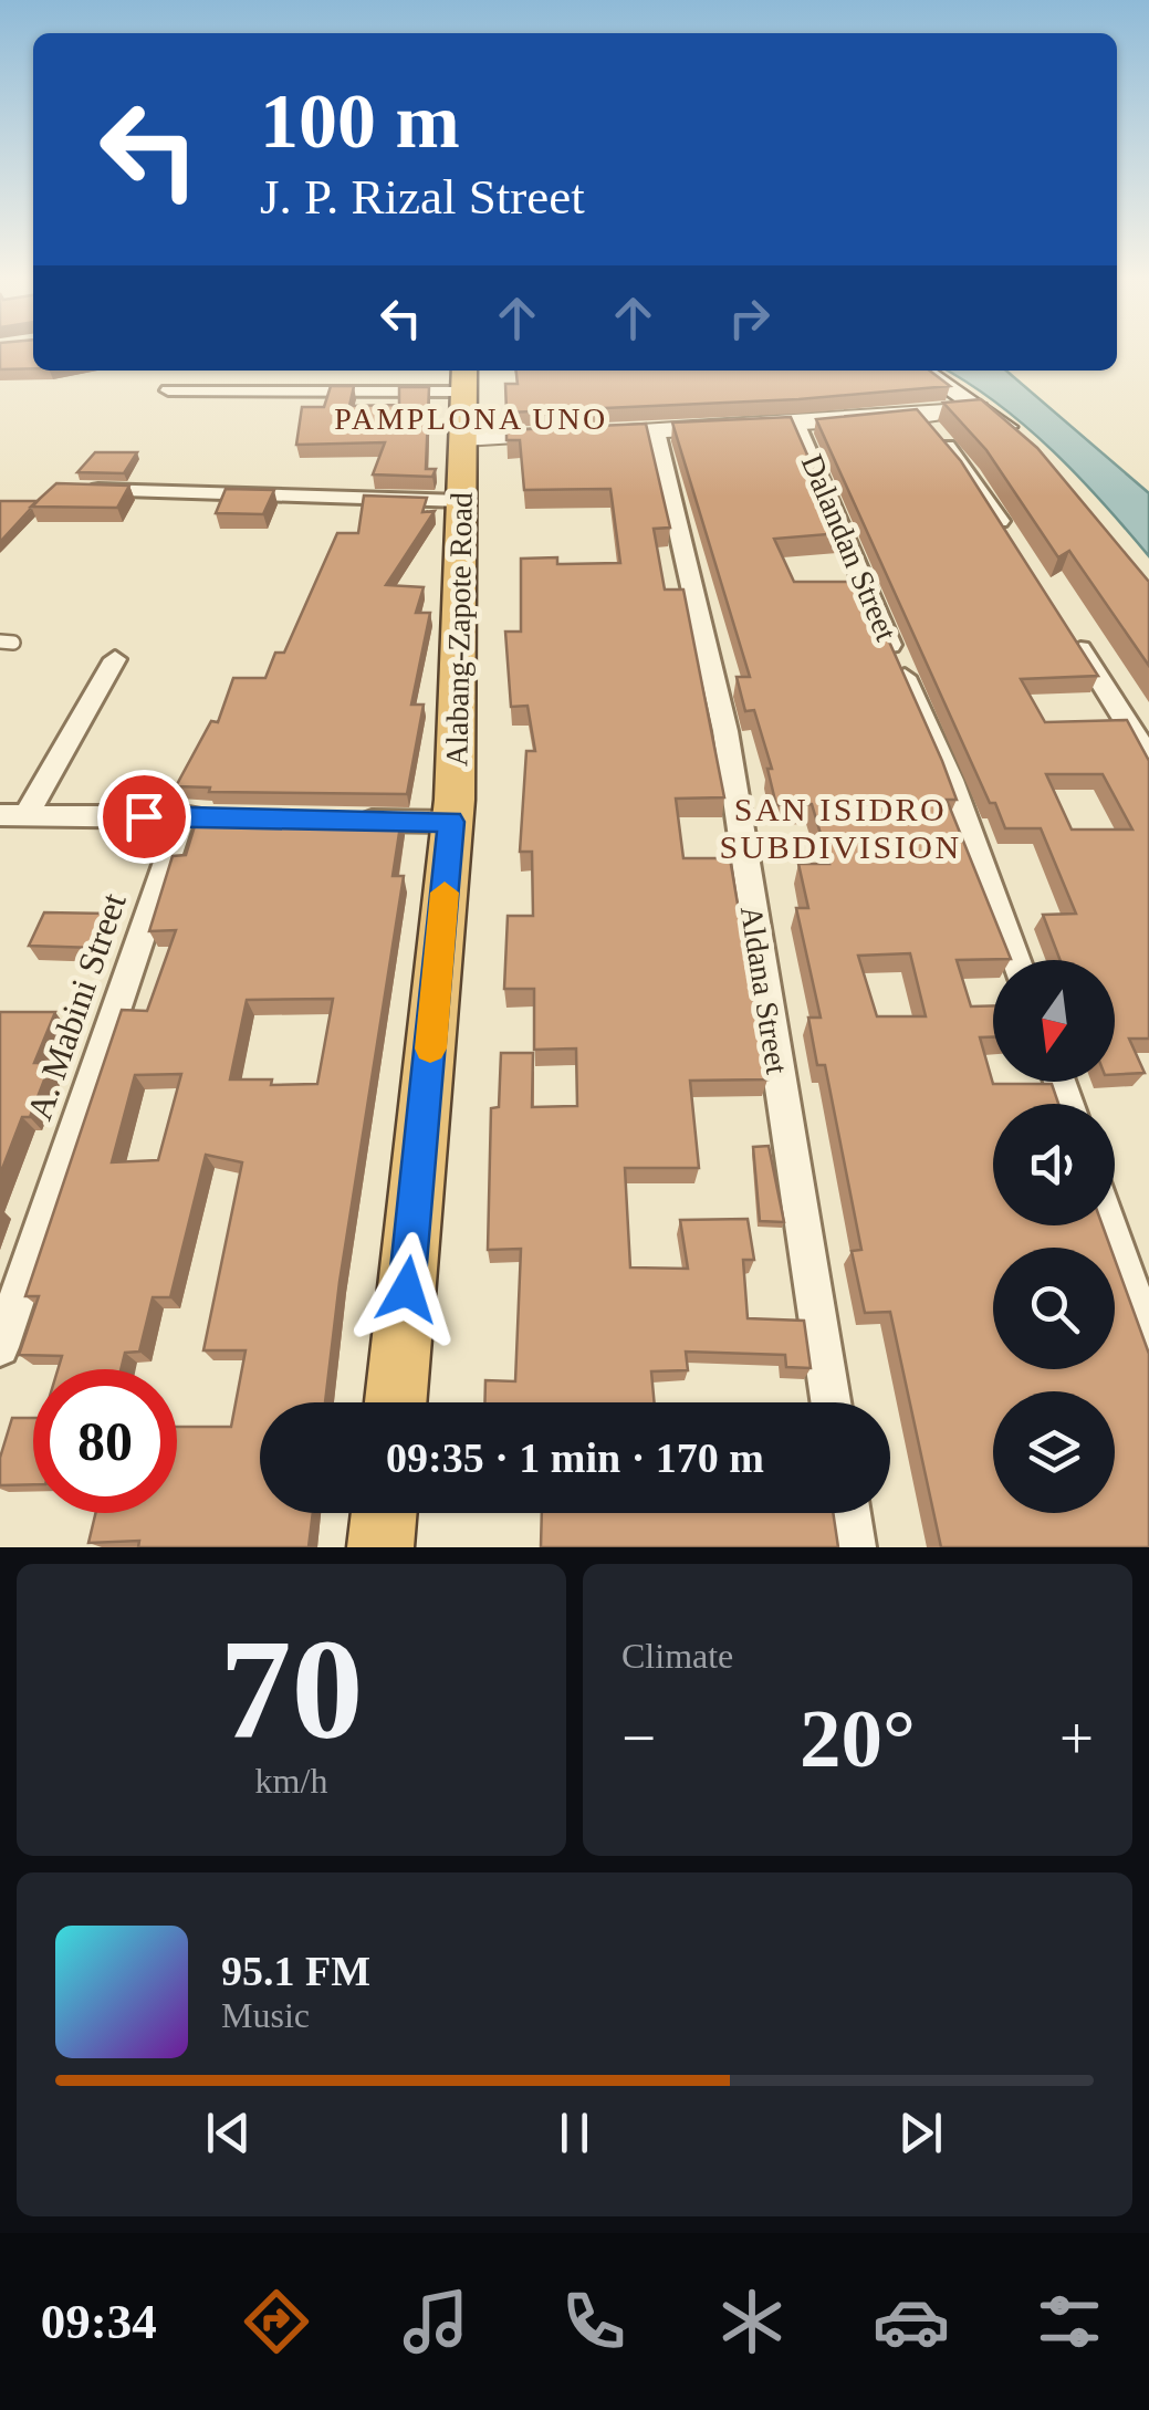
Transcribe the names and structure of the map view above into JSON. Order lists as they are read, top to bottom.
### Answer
{
  "streets": {
    "highway": ["Alabang-Zapote Road"],
    "street": ["Dalandan Street", "Aldana Street", "A. Mabini Street"]
  },
  "districts": ["PAMPLONA UNO", "SAN ISIDRO SUBDIVISION"],
  "north": "bottom",
  "page": {
    "turn": ["100 m", "J. P. Rizal Street"],
    "limit": "80",
    "trip": "09:35 · 1 min · 170 m",
    "tile": [
      ["70", "km/h"],
      "Climate"
    ],
    "heat": ["−", "20°", "+"],
    "song": ["95.1 FM", "Music"],
    "tabs": "09:34"
  }
}
